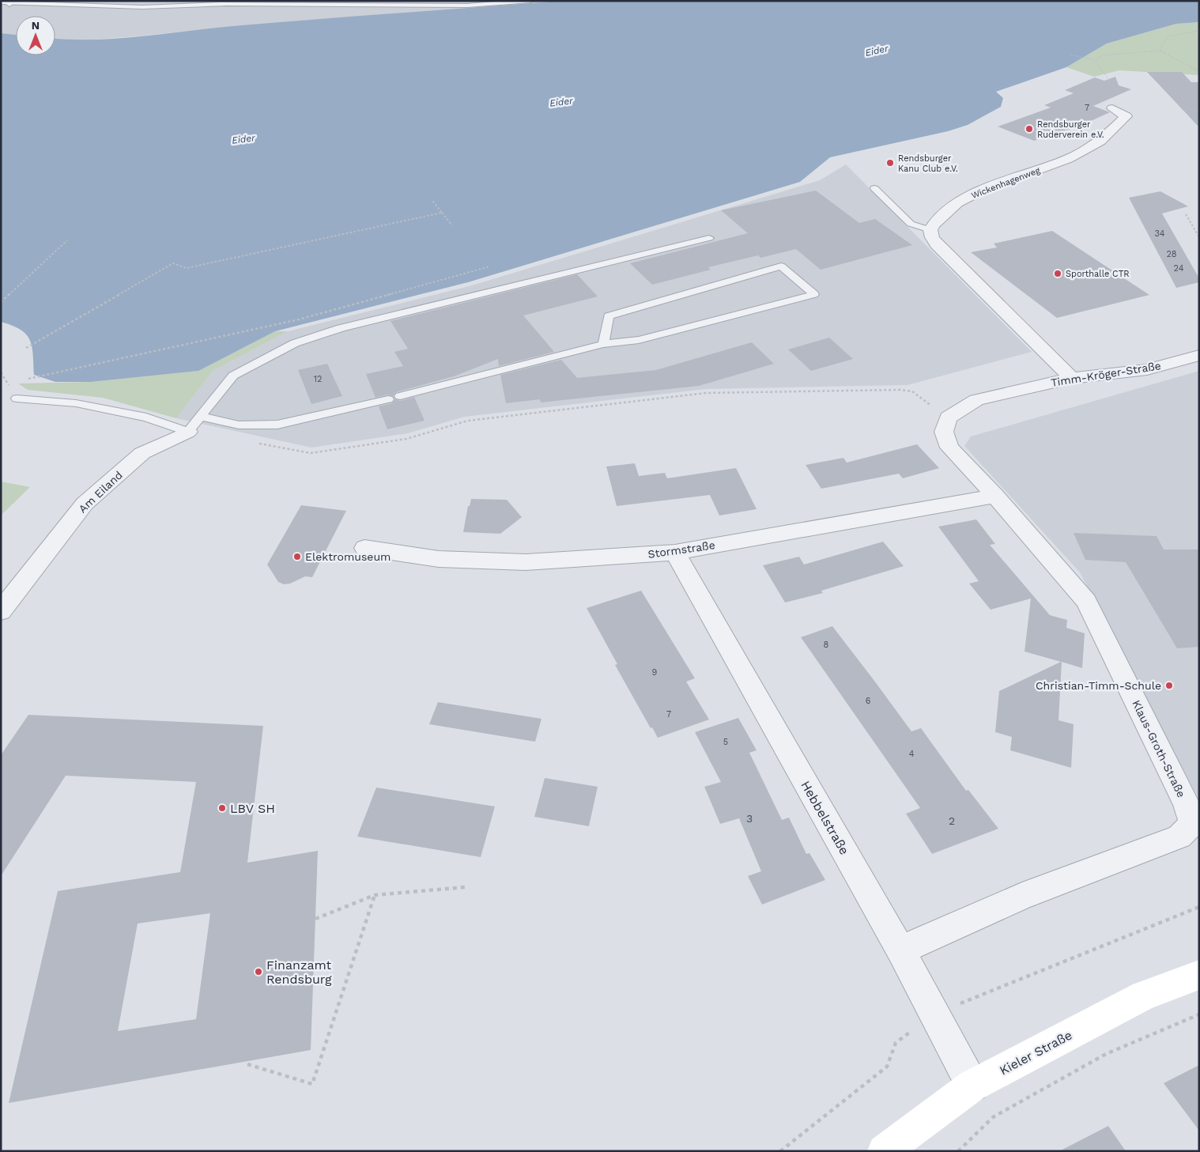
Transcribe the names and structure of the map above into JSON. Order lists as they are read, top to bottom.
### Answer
{
  "streets": {
    "main road": ["Kieler Straße"],
    "street": [
      "Wickenhagenweg",
      "Timm-Kröger-Straße",
      "Am Eiland",
      "Stormstraße",
      "Klaus-Groth-Straße",
      "Hebbelstraße"
    ]
  },
  "crossings": [
    ["Timm-Kröger-Straße", "Klaus-Groth-Straße"],
    ["Stormstraße", "Klaus-Groth-Straße"],
    ["Stormstraße", "Hebbelstraße"],
    ["Klaus-Groth-Straße", "Hebbelstraße"],
    ["Hebbelstraße", "Kieler Straße"]
  ],
  "water": ["Eider"],
  "places": [
    "Rendsburger Ruderverein e.V.",
    "Rendsburger Kanu Club e.V.",
    "Sporthalle CTR",
    "Elektromuseum",
    "Christian-Timm-Schule",
    "LBV SH",
    "Finanzamt Rendsburg"
  ],
  "house_numbers": [
    "7",
    "34",
    "28",
    "24",
    "12",
    "8",
    "9",
    "6",
    "7",
    "5",
    "4",
    "3",
    "2"
  ],
  "north": "top"
}
